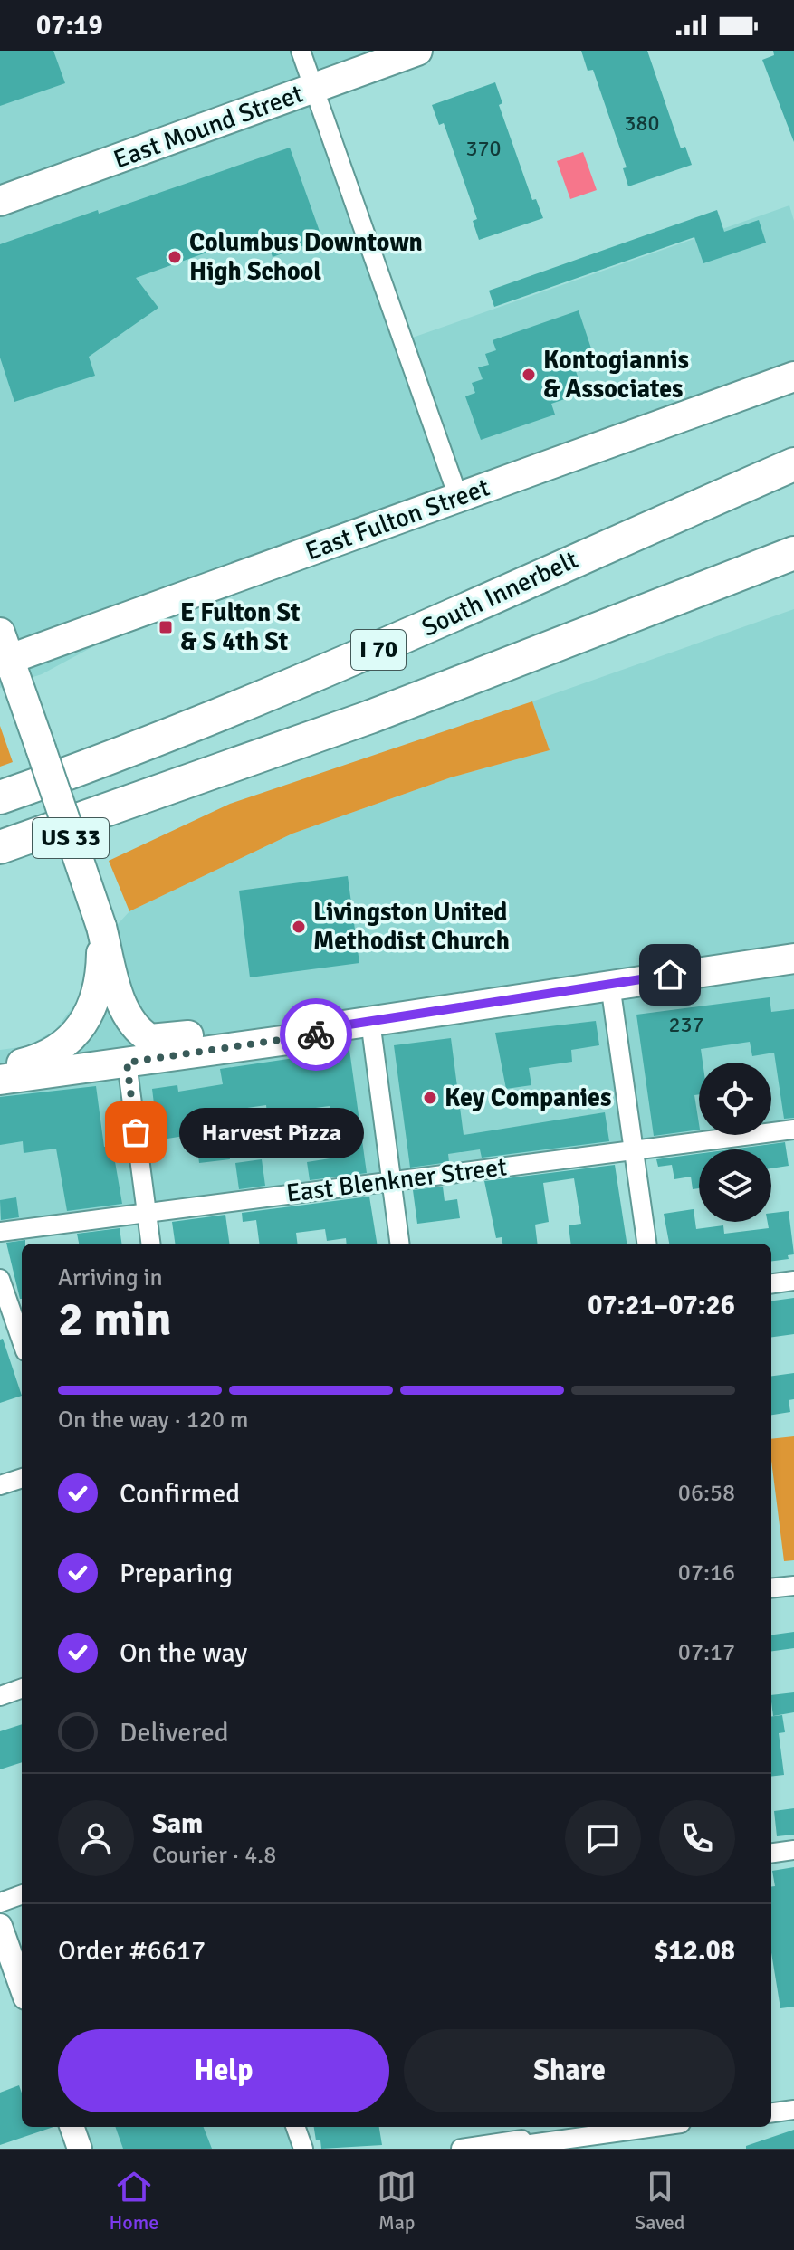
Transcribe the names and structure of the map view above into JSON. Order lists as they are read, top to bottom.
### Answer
{
  "streets": {
    "highway": ["South Innerbelt", "I 70"],
    "main road": ["East Mound Street", "East Fulton Street", "US 33"],
    "street": ["East Blenkner Street"]
  },
  "crossings": [
    ["East Fulton Street", "US 33"]
  ],
  "places": {
    "other": [
      "Columbus Downtown High School",
      "Kontogiannis & Associates",
      "Livingston United Methodist Church",
      "Key Companies",
      "Harvest Pizza"
    ],
    "transit": ["E Fulton St & S 4th St"]
  },
  "house_numbers": ["380", "370", "237"],
  "page": {
    "status": "07:19",
    "bubble": "Harvest Pizza",
    "heading": ["2 min", "Arriving in", "07:21–07:26"],
    "panel": [
      "Sam",
      "Courier · 4.8",
      "Order #6617",
      "$12.08"
    ],
    "bar": "On the way · 120 m",
    "list": [
      ["Confirmed", "06:58"],
      ["Preparing", "07:16"],
      ["On the way", "07:17"],
      "Delivered"
    ],
    "buttons": ["Help", "Share"],
    "tabs": ["Home", "Map", "Saved"]
  }
}
